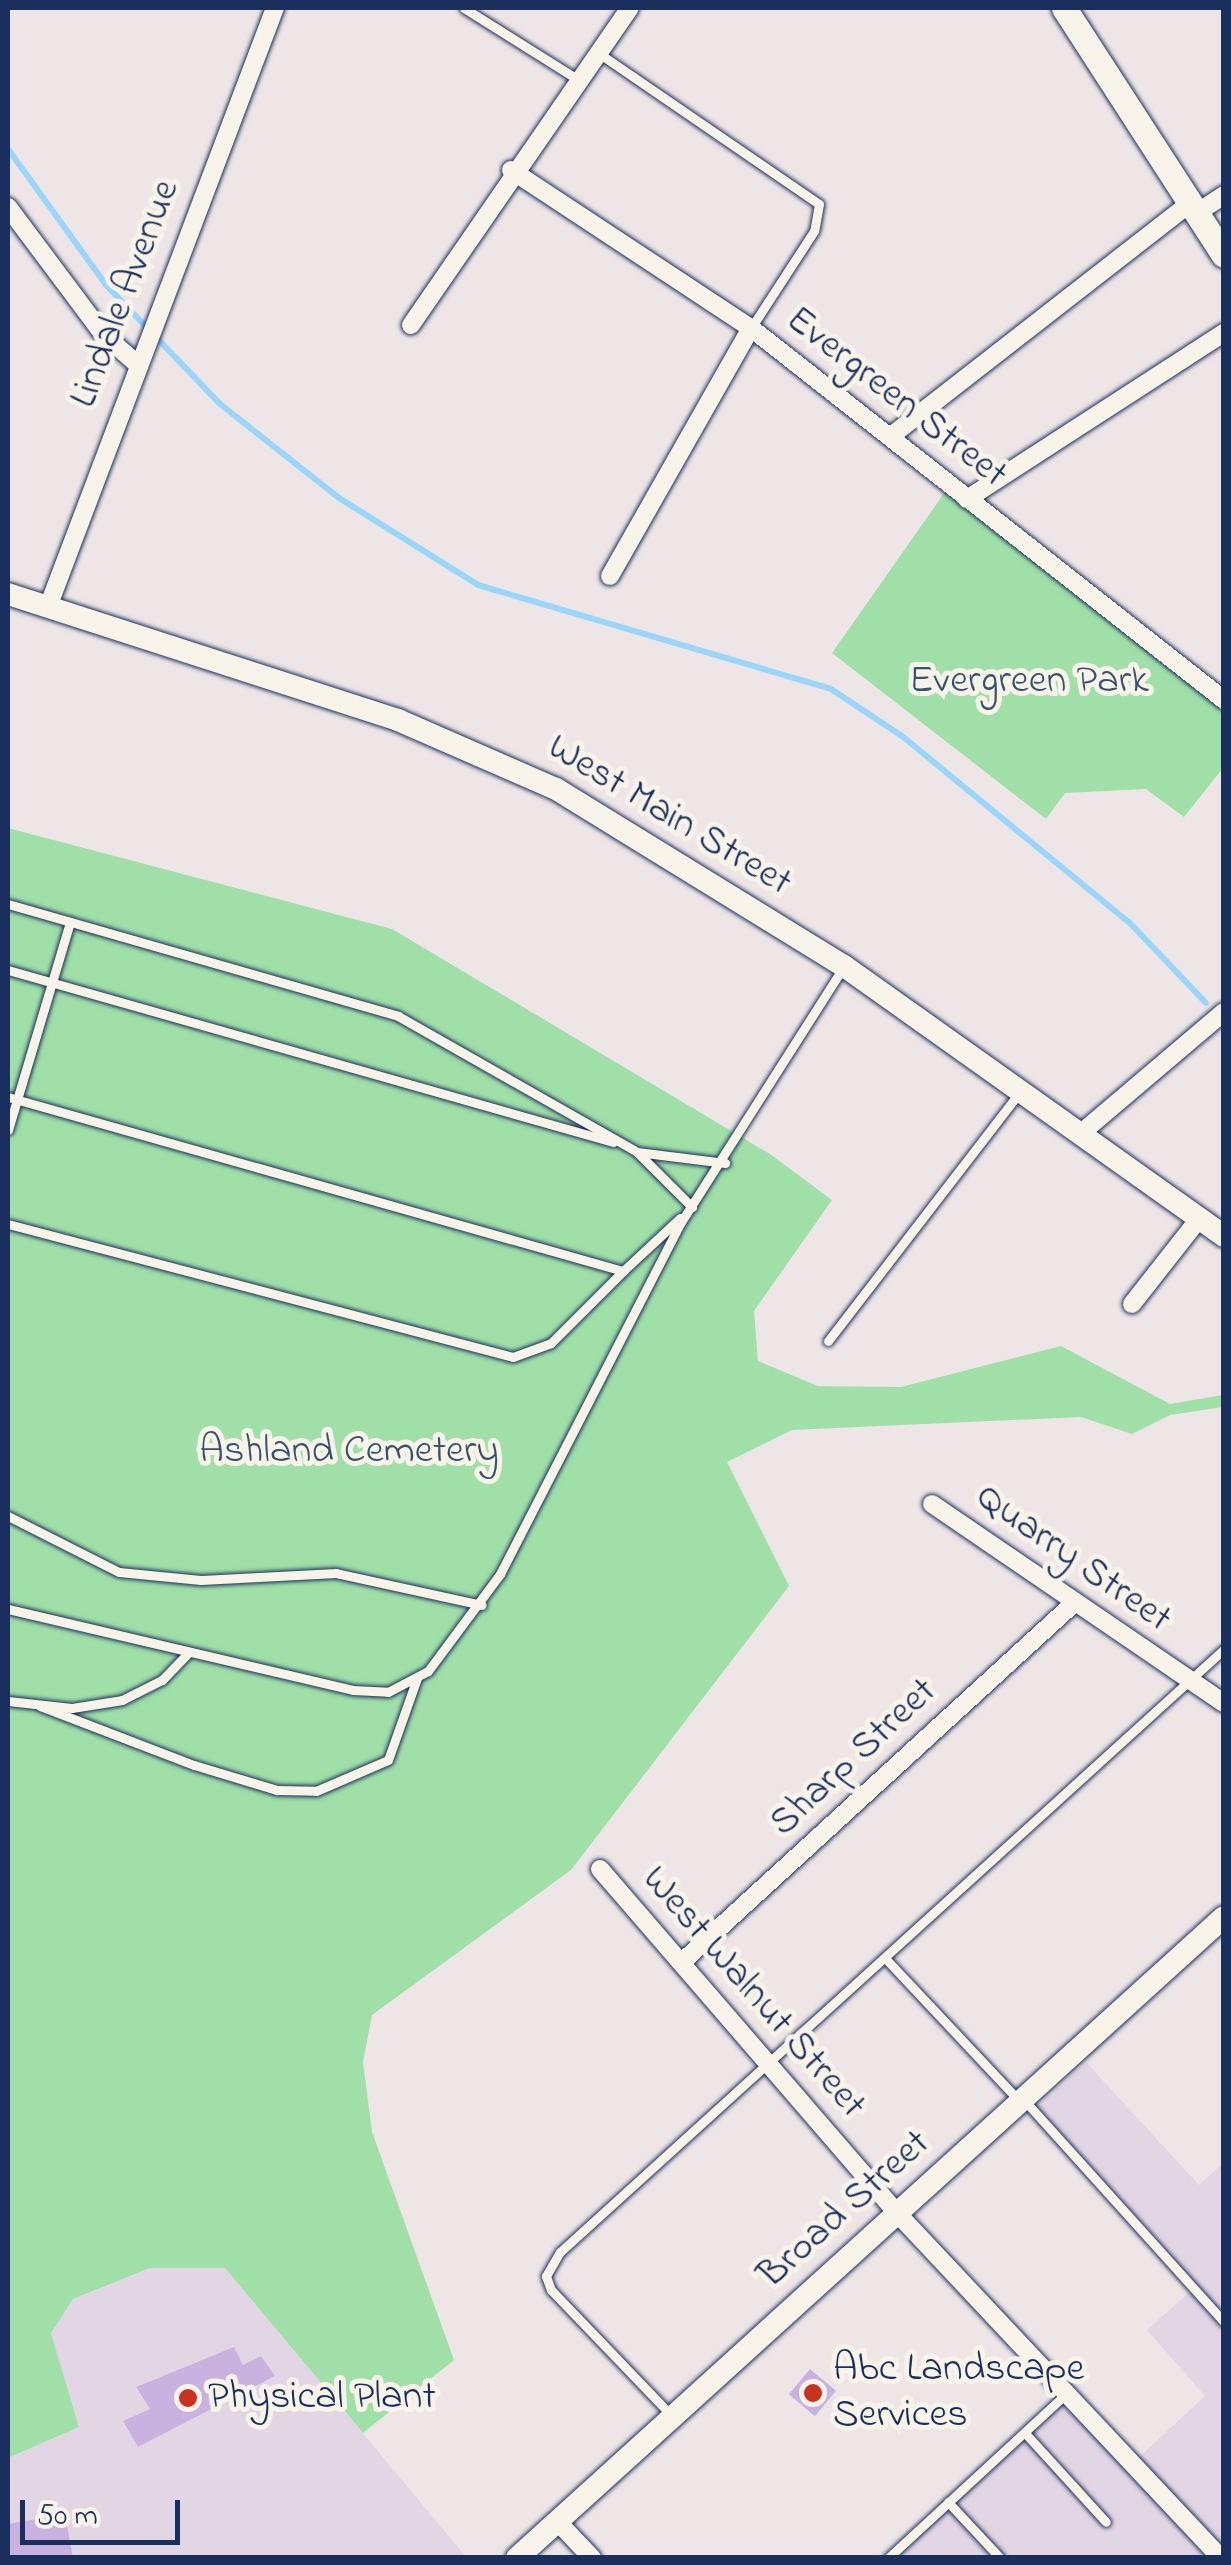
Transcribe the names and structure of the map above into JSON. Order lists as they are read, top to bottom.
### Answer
{
  "streets": {
    "street": [
      "Lindale Avenue",
      "Evergreen Street",
      "West Main Street",
      "Quarry Street",
      "Sharp Street",
      "West Walnut Street",
      "Broad Street"
    ]
  },
  "crossings": [
    ["Lindale Avenue", "West Main Street"],
    ["Quarry Street", "Sharp Street"],
    ["Sharp Street", "West Walnut Street"],
    ["West Walnut Street", "Broad Street"]
  ],
  "parks": ["Evergreen Park", "Ashland Cemetery"],
  "places": ["Abc Landscape Services", "Physical Plant"],
  "scale_bar": "50 m"
}
